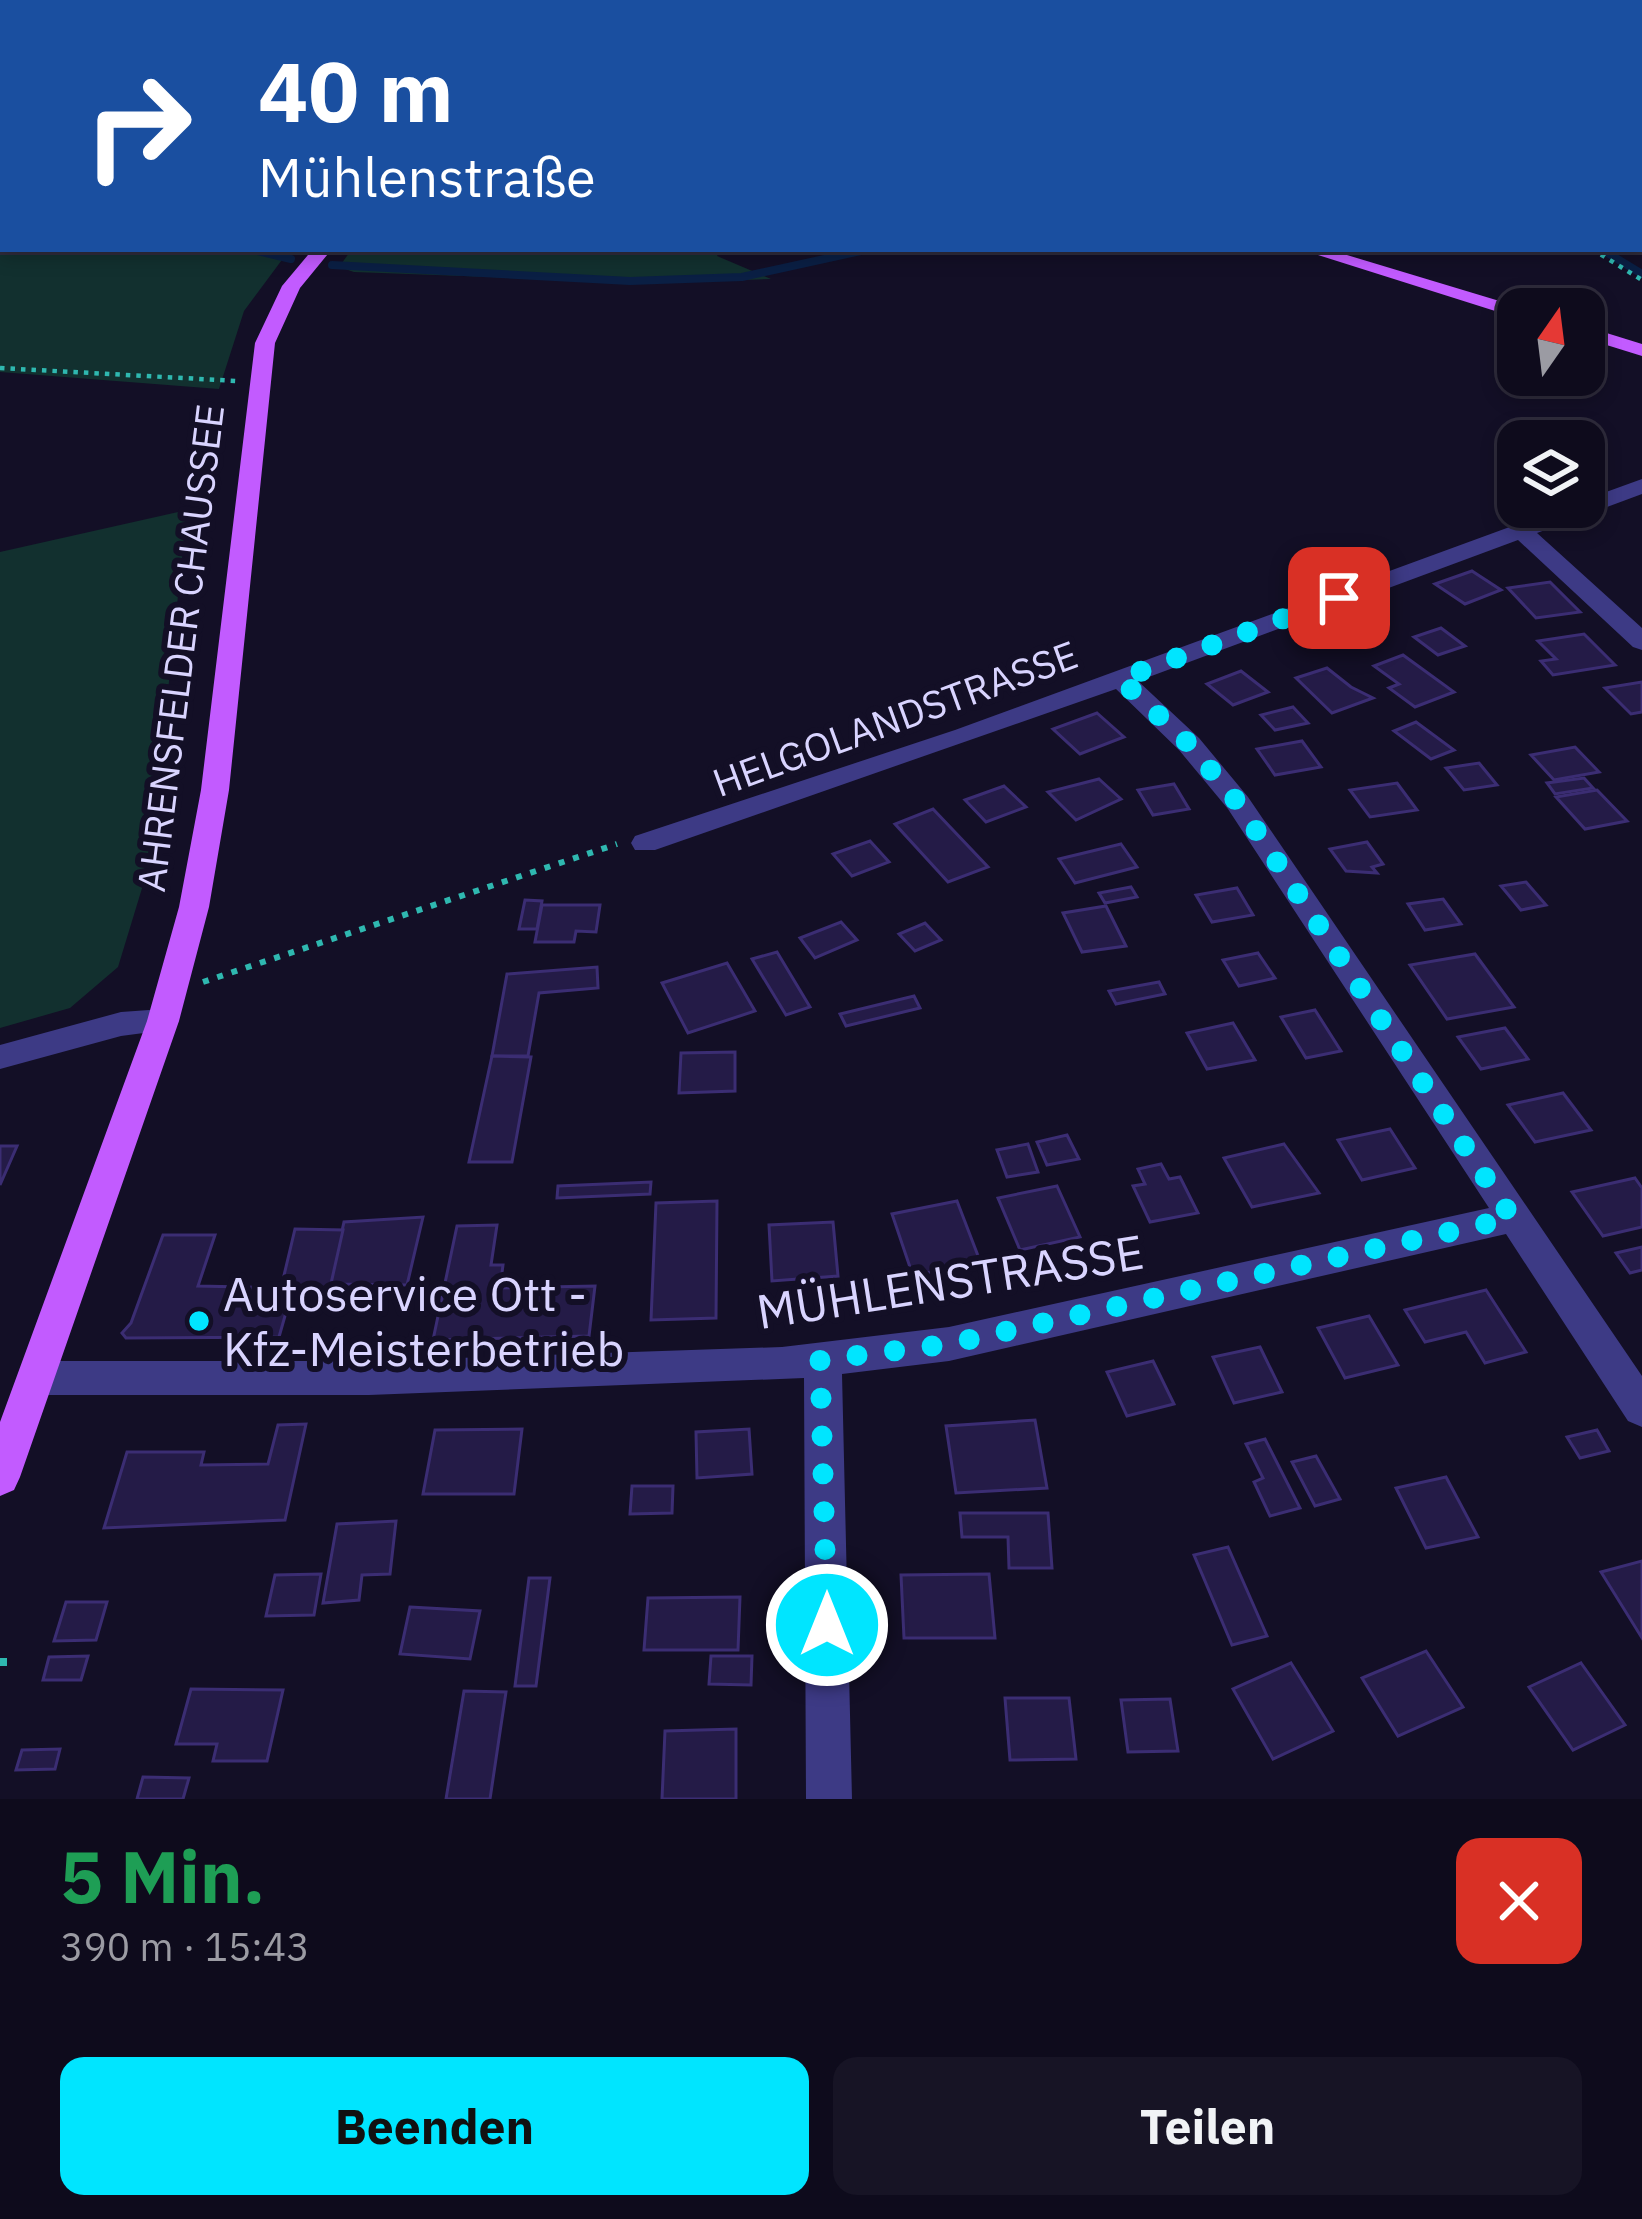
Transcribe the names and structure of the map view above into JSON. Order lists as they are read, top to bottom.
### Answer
{
  "streets": {
    "main road": ["AHRENSFELDER CHAUSSEE"],
    "street": ["HELGOLANDSTRASSE", "MÜHLENSTRASSE"]
  },
  "crossings": [
    ["AHRENSFELDER CHAUSSEE", "MÜHLENSTRASSE"]
  ],
  "places": ["Autoservice Ott - Kfz-Meisterbetrieb"],
  "north": "top",
  "page": {
    "turn": ["40 m", "Mühlenstraße"],
    "heading": ["5 Min.", "390 m · 15:43"],
    "buttons": ["Beenden", "Teilen"]
  }
}
